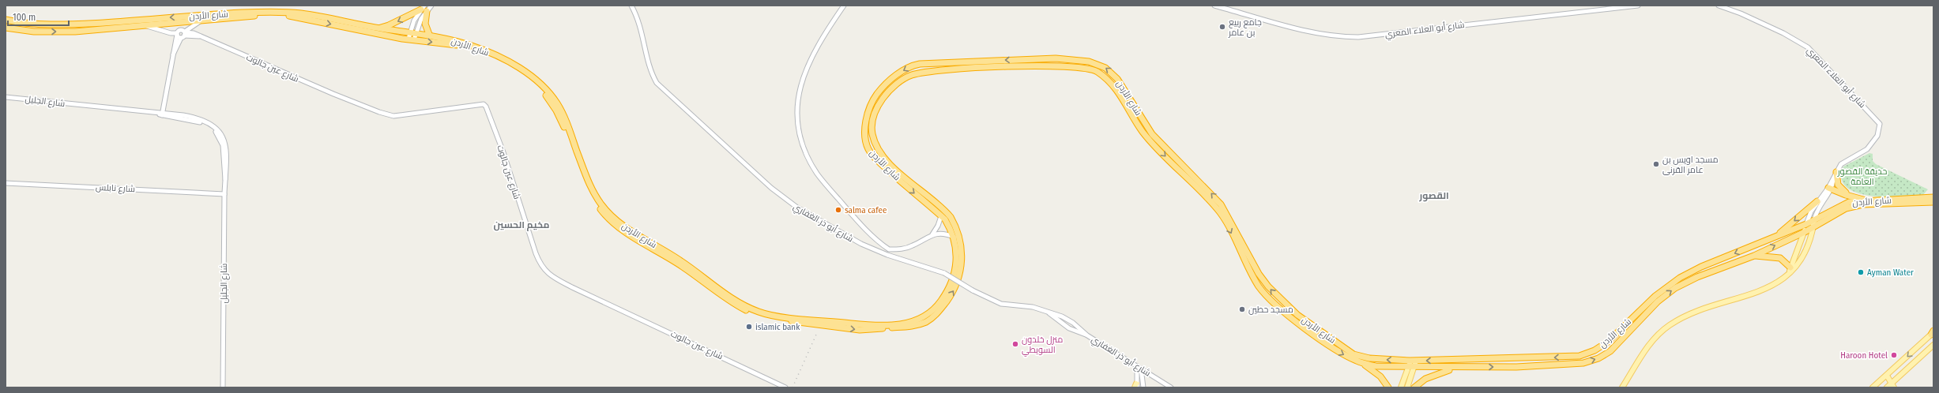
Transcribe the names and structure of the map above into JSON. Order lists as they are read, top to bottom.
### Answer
{
  "streets": {
    "highway": ["شارع الأردن"],
    "street": [
      "شارع أبو العلاء المعري",
      "شارع عين جالوت",
      "شارع الجليل",
      "شارع نابلس",
      "شارع أبو ذر الغفاري"
    ]
  },
  "crossings": [
    ["شارع الجليل", "شارع نابلس"]
  ],
  "districts": ["القصور", "مخيم الحسين"],
  "parks": ["حديقة القصور العامة"],
  "places": [
    "جامع ربيع بن عامر",
    "مسجد اويس بن عامر القرنى",
    "salma cafee",
    "Ayman Water",
    "مسجد حطين",
    "islamic bank",
    "منزل خلدون السويطي",
    "Haroon Hotel"
  ],
  "scale_bar": "100 m"
}
